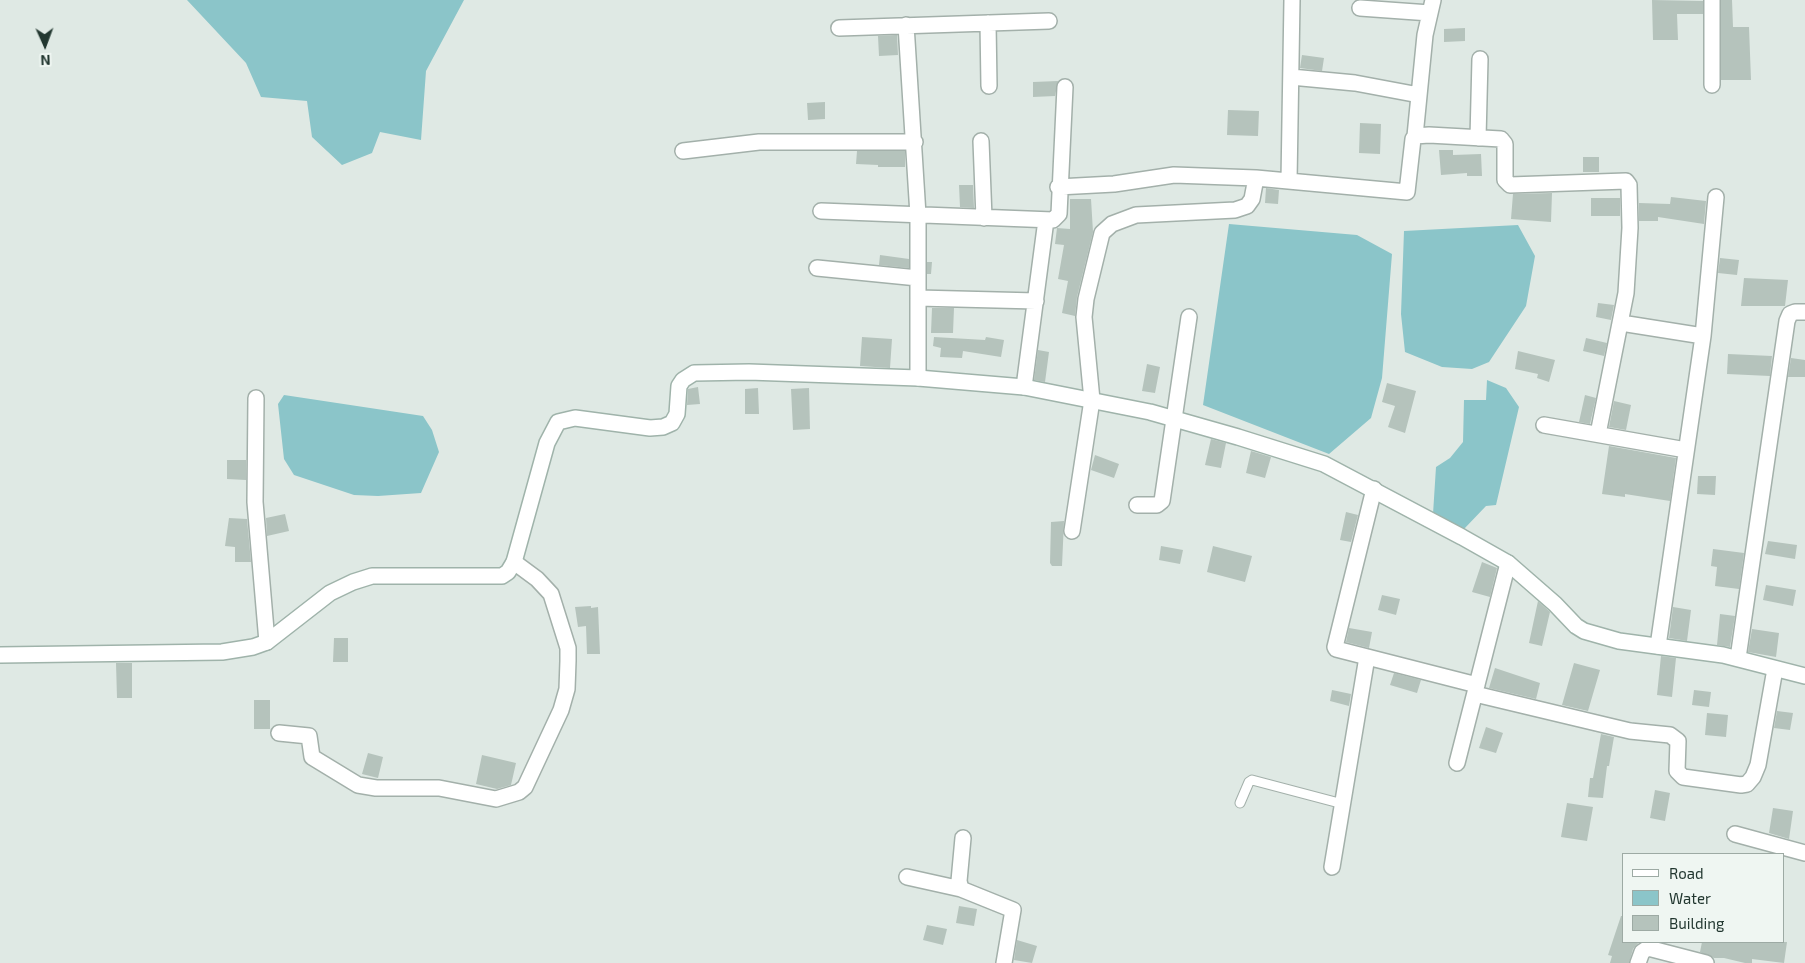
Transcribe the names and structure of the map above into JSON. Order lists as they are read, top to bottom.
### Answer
{
  "legend": ["Road", "Water", "Building"],
  "north": "bottom"
}
